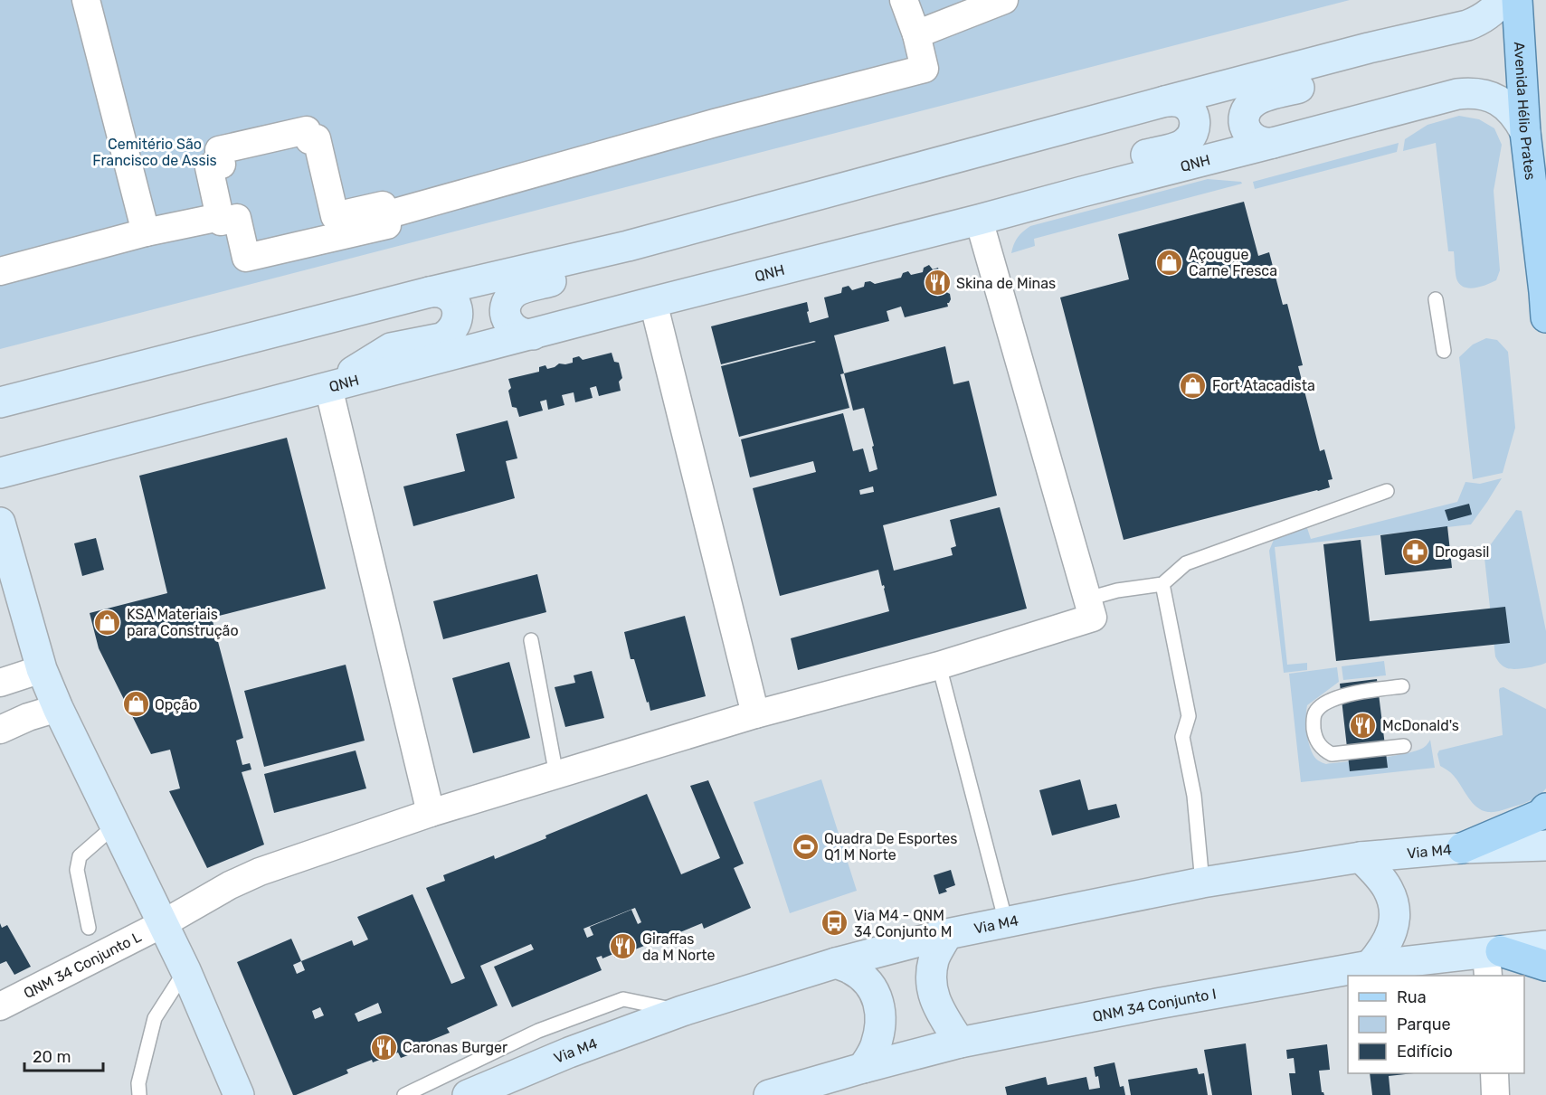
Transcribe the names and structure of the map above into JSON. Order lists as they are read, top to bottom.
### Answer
{
  "streets": {
    "main road": ["Avenida Hélio Prates"],
    "street": [
      "QNH",
      "Via M4",
      "QNM 34 Conjunto L",
      "QNM 34 Conjunto I"
    ]
  },
  "crossings": [
    ["Avenida Hélio Prates", "QNH"]
  ],
  "parks": ["Cemitério São Francisco de Assis"],
  "places": {
    "shop": [
      "Açougue Carne Fresca",
      "Fort Atacadista",
      "KSA Materiais para Construção",
      "Opção"
    ],
    "restaurant": [
      "Skina de Minas",
      "McDonald's",
      "Giraffas da M Norte",
      "Caronas Burger"
    ],
    "pharmacy": ["Drogasil"],
    "sports": ["Quadra De Esportes Q1 M Norte"],
    "bus stop": ["Via M4 - QNM 34 Conjunto M"]
  },
  "legend": ["Rua", "Parque", "Edifício"],
  "scale_bar": "20 m"
}
